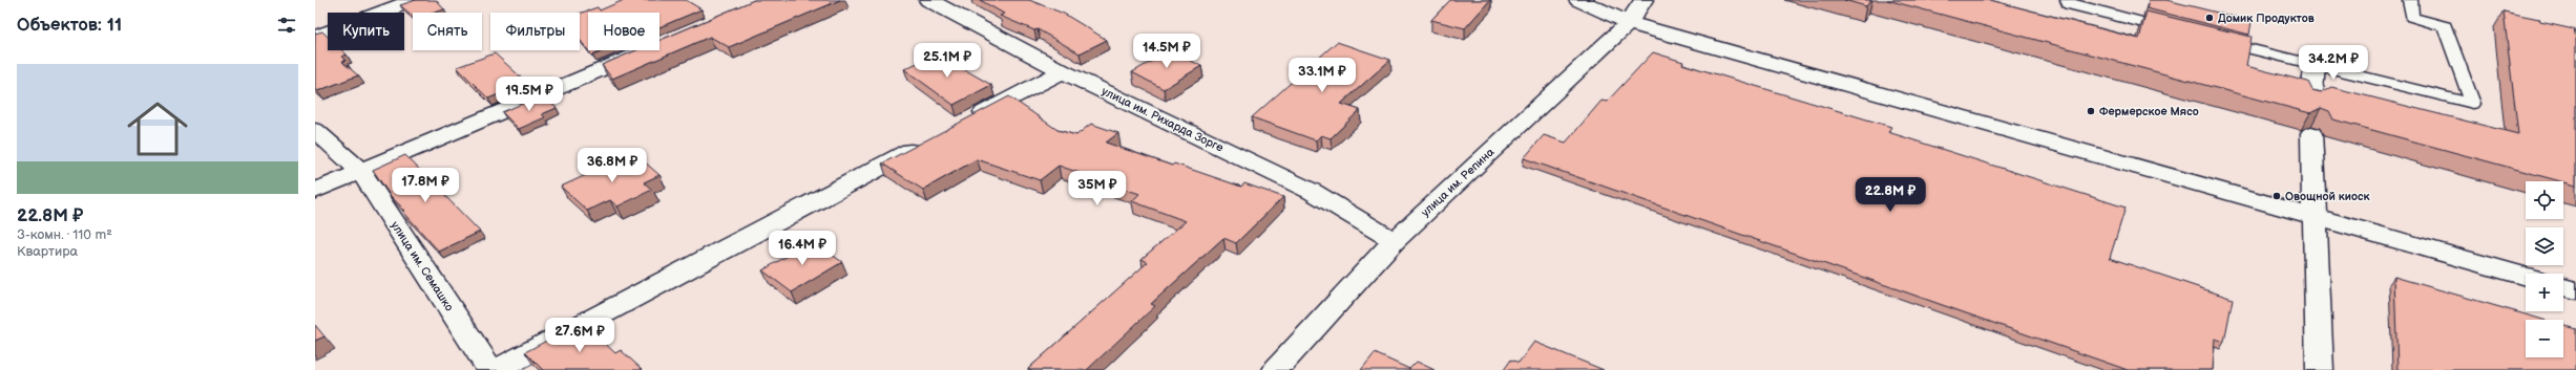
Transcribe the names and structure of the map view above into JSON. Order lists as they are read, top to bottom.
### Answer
{
  "streets": {
    "street": ["улица им. Рихарда Зорге", "улица им. Репина", "улица им. Семашко"]
  },
  "crossings": [
    ["улица им. Рихарда Зорге", "улица им. Репина"]
  ],
  "places": ["Домик Продуктов", "Фермерское Мясо", "Овощной киоск"],
  "page": {
    "heading": "Объектов: 11",
    "chip": [
      "Купить",
      "Снять",
      "Фильтры",
      "Новое"
    ],
    "price": [
      "14.5M ₽",
      "25.1M ₽",
      "34.2M ₽",
      "33.1M ₽",
      "19.5M ₽",
      "36.8M ₽",
      "17.8M ₽",
      "35M ₽",
      "22.8M ₽",
      "16.4M ₽",
      "27.6M ₽"
    ],
    "list": [
      {
        "name": "22.8M ₽",
        "note": "3-комн. · 110 m² · Квартира"
      }
    ],
    "map_buttons": ["+", "−"]
  }
}
